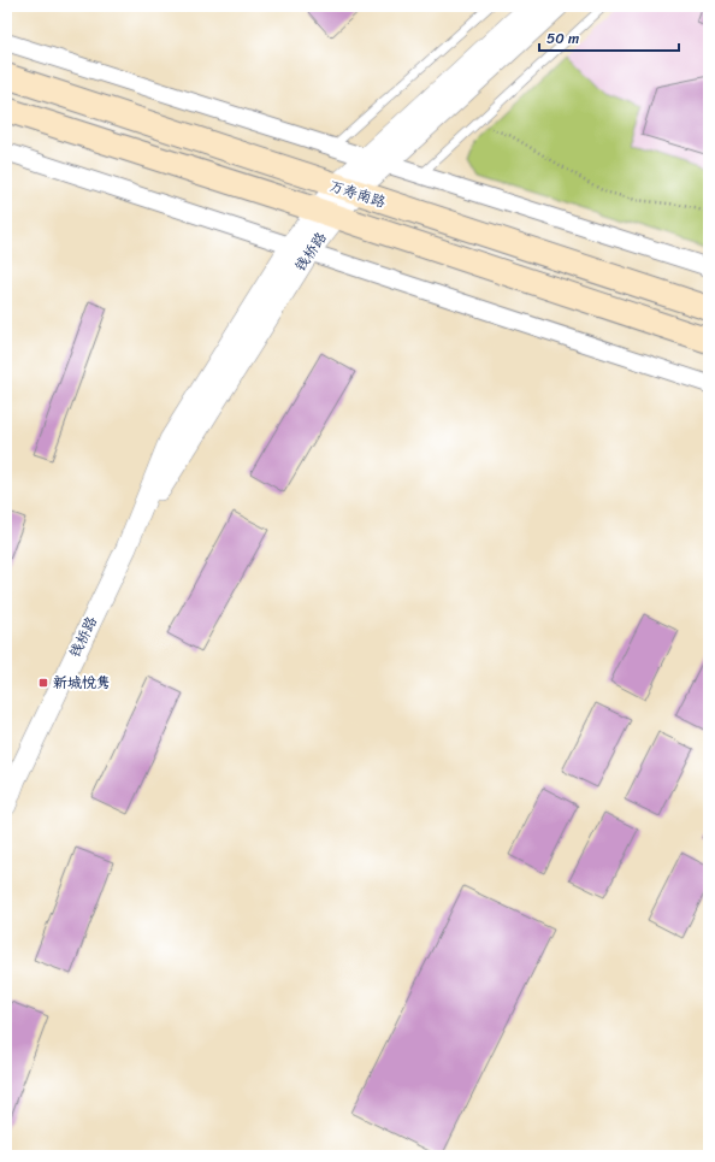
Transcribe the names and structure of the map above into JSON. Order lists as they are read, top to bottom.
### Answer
{
  "streets": {
    "main road": ["万寿南路"],
    "street": ["钱桥路"]
  },
  "crossings": [
    ["万寿南路", "钱桥路"]
  ],
  "places": {
    "transit": ["新城悦隽"]
  },
  "scale_bar": "50 m"
}
